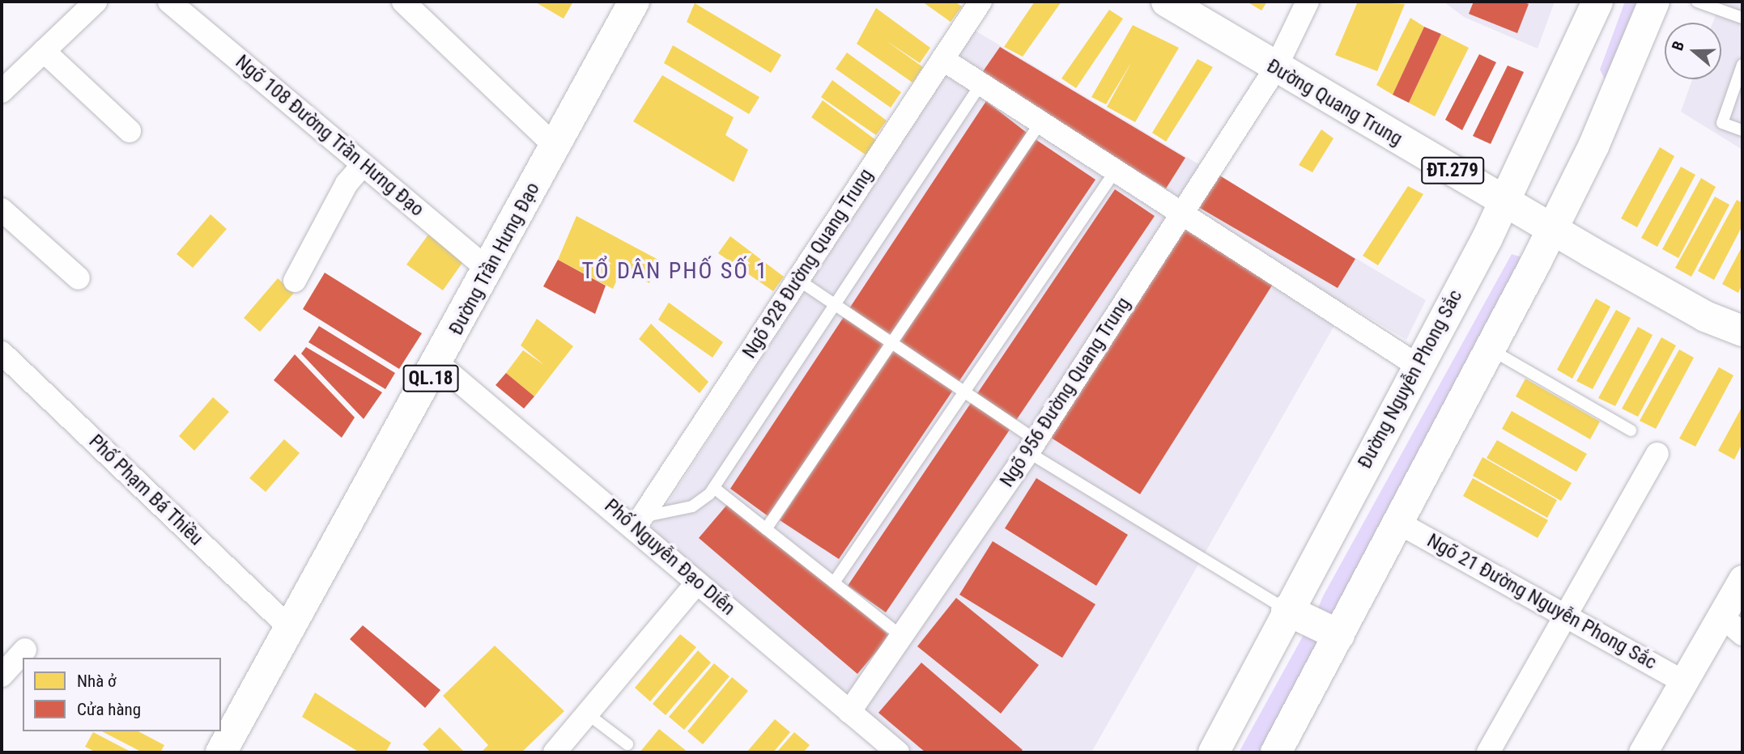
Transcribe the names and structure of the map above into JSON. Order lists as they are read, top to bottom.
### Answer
{
  "streets": {
    "main road": [
      "Đường Quang Trung",
      "ĐT.279",
      "Đường Trần Hưng Đạo",
      "QL.18",
      "Đường Nguyễn Phong Sắc"
    ],
    "street": [
      "Ngõ 108 Đường Trần Hưng Đạo",
      "Ngõ 928 Đường Quang Trung",
      "Ngõ 956 Đường Quang Trung",
      "Phố Phạm Bá Thiều",
      "Phố Nguyễn Đạo Diễn",
      "Ngõ 21 Đường Nguyễn Phong Sắc"
    ]
  },
  "crossings": [
    ["Đường Quang Trung", "Đường Nguyễn Phong Sắc"],
    ["Đường Quang Trung", "Ngõ 956 Đường Quang Trung"],
    ["Ngõ 108 Đường Trần Hưng Đạo", "Đường Trần Hưng Đạo"],
    ["Đường Trần Hưng Đạo", "Phố Phạm Bá Thiều"],
    ["Đường Trần Hưng Đạo", "Phố Nguyễn Đạo Diễn"],
    ["Ngõ 928 Đường Quang Trung", "Phố Nguyễn Đạo Diễn"],
    ["Ngõ 956 Đường Quang Trung", "Phố Nguyễn Đạo Diễn"]
  ],
  "districts": ["TỔ DÂN PHỐ SỐ 1"],
  "legend": ["Nhà ở", "Cửa hàng"],
  "north": "left"
}
